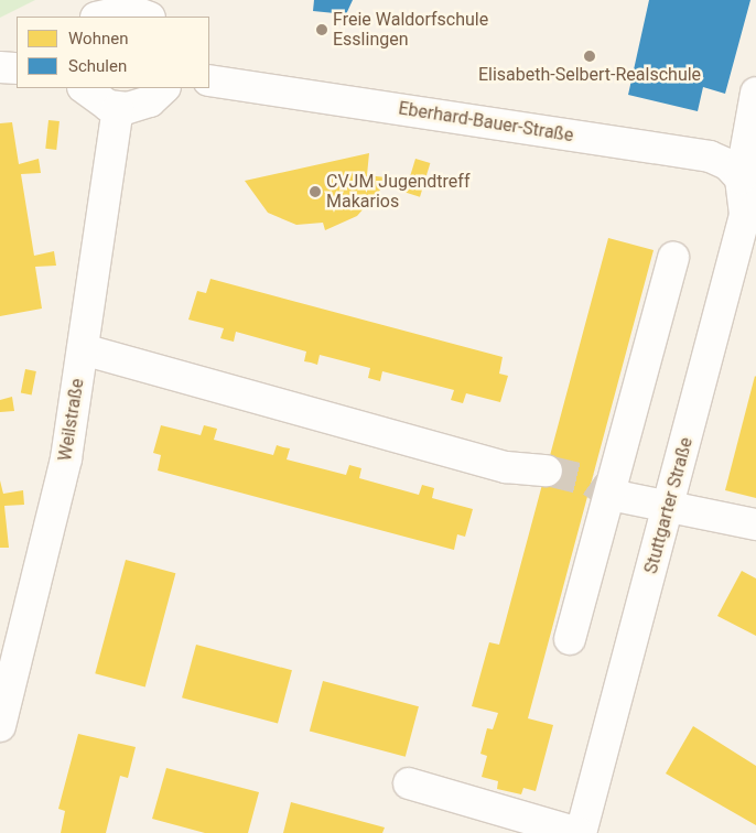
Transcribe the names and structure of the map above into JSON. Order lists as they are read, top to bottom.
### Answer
{
  "streets": {
    "street": ["Eberhard-Bauer-Straße", "Weilstraße", "Stuttgarter Straße"]
  },
  "crossings": [
    ["Eberhard-Bauer-Straße", "Stuttgarter Straße"]
  ],
  "places": ["Freie Waldorfschule Esslingen", "Elisabeth-Selbert-Realschule", "CVJM Jugendtreff Makarios"],
  "legend": ["Wohnen", "Schulen"]
}
